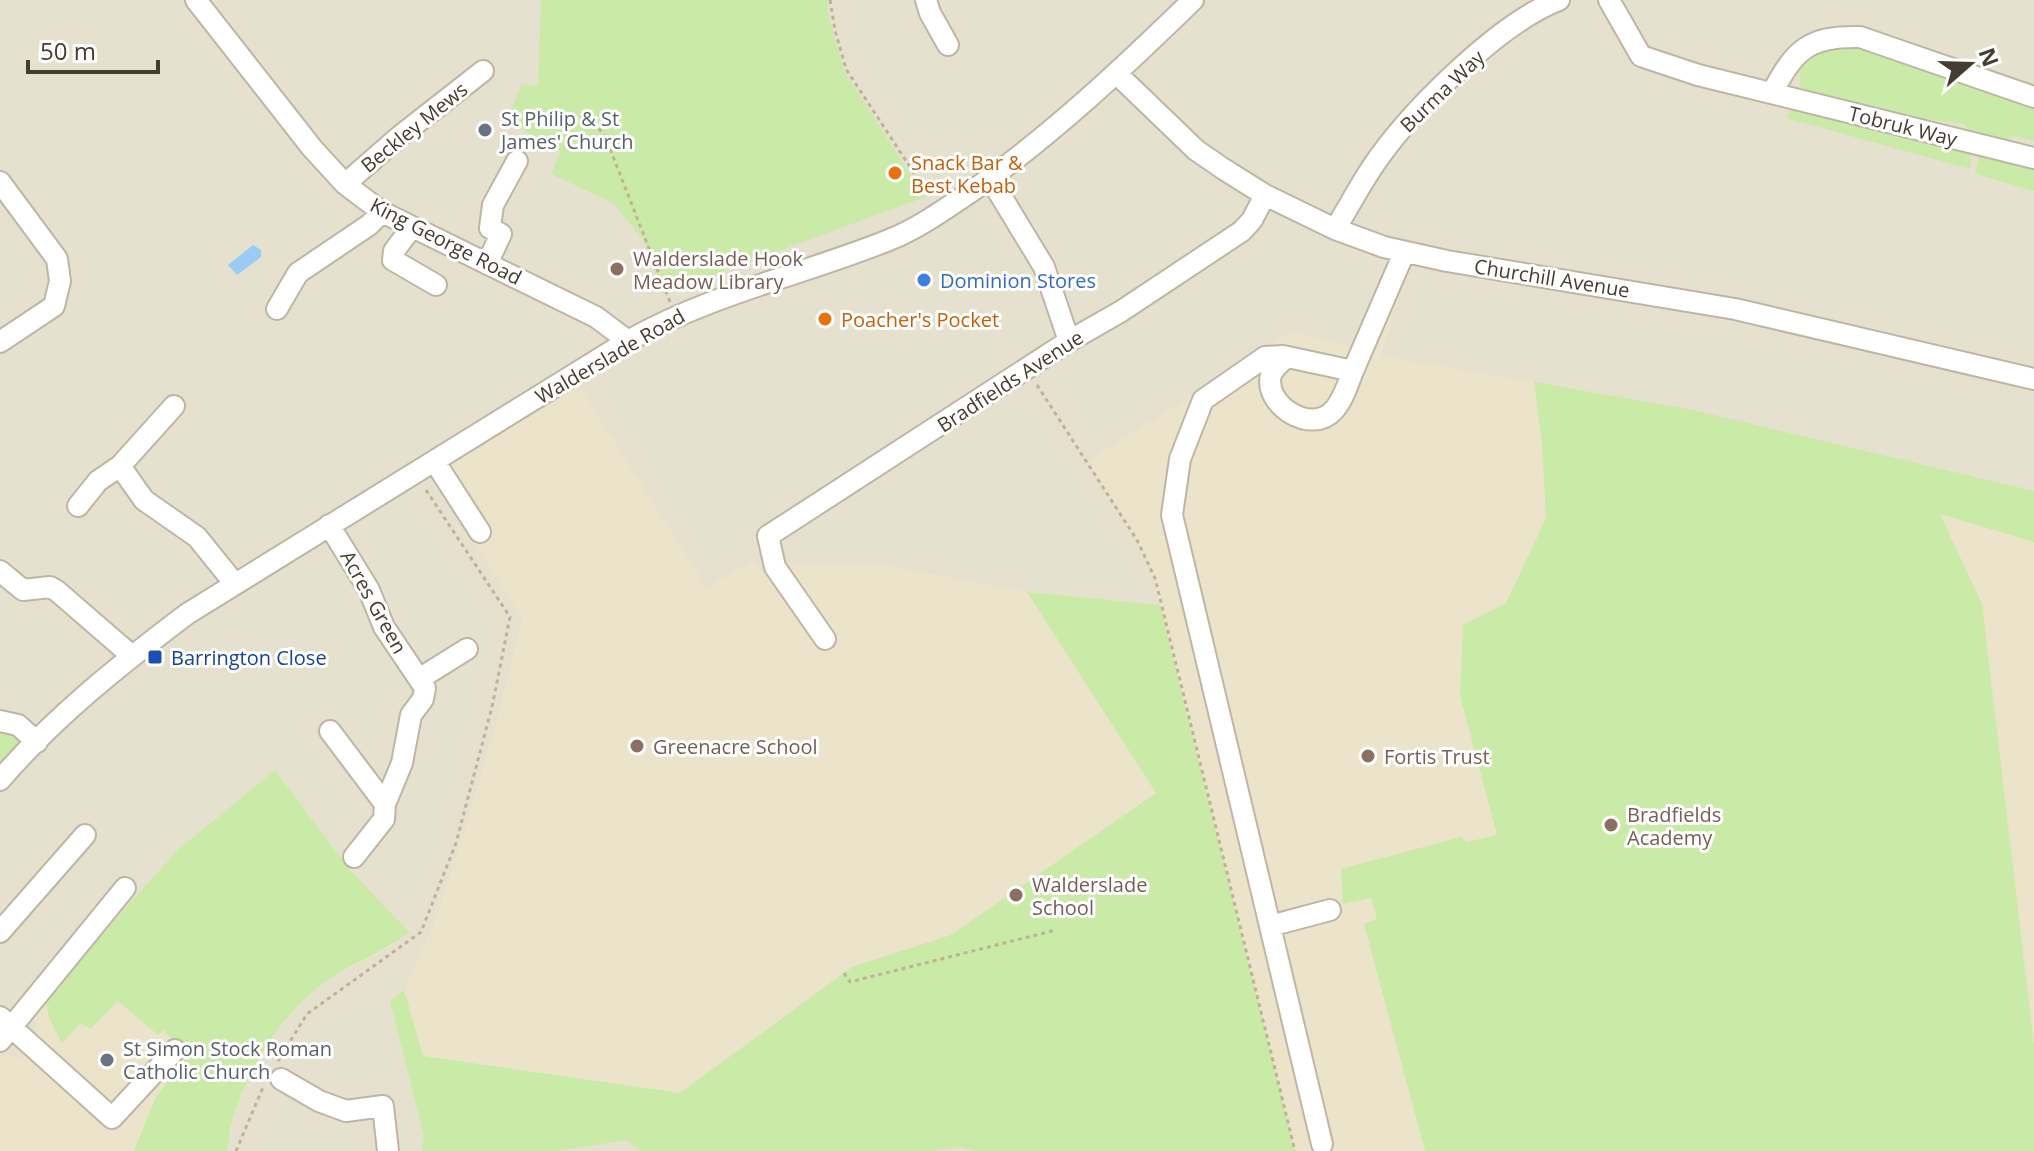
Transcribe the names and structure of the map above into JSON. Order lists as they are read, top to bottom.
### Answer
{
  "streets": {
    "street": [
      "Burma Way",
      "Tobruk Way",
      "Beckley Mews",
      "King George Road",
      "Churchill Avenue",
      "Walderslade Road",
      "Bradfields Avenue",
      "Acres Green"
    ]
  },
  "crossings": [
    ["Burma Way", "Churchill Avenue"],
    ["Beckley Mews", "King George Road"],
    ["King George Road", "Walderslade Road"],
    ["Churchill Avenue", "Walderslade Road"],
    ["Churchill Avenue", "Bradfields Avenue"],
    ["Walderslade Road", "Acres Green"]
  ],
  "places": {
    "other": [
      "St Philip & St James' Church",
      "Snack Bar & Best Kebab",
      "Walderslade Hook Meadow Library",
      "Dominion Stores",
      "Poacher's Pocket",
      "Greenacre School",
      "Fortis Trust",
      "Bradfields Academy",
      "Walderslade School",
      "St Simon Stock Roman Catholic Church"
    ],
    "transit": ["Barrington Close"]
  },
  "scale_bar": "50 m",
  "north": "right"
}
